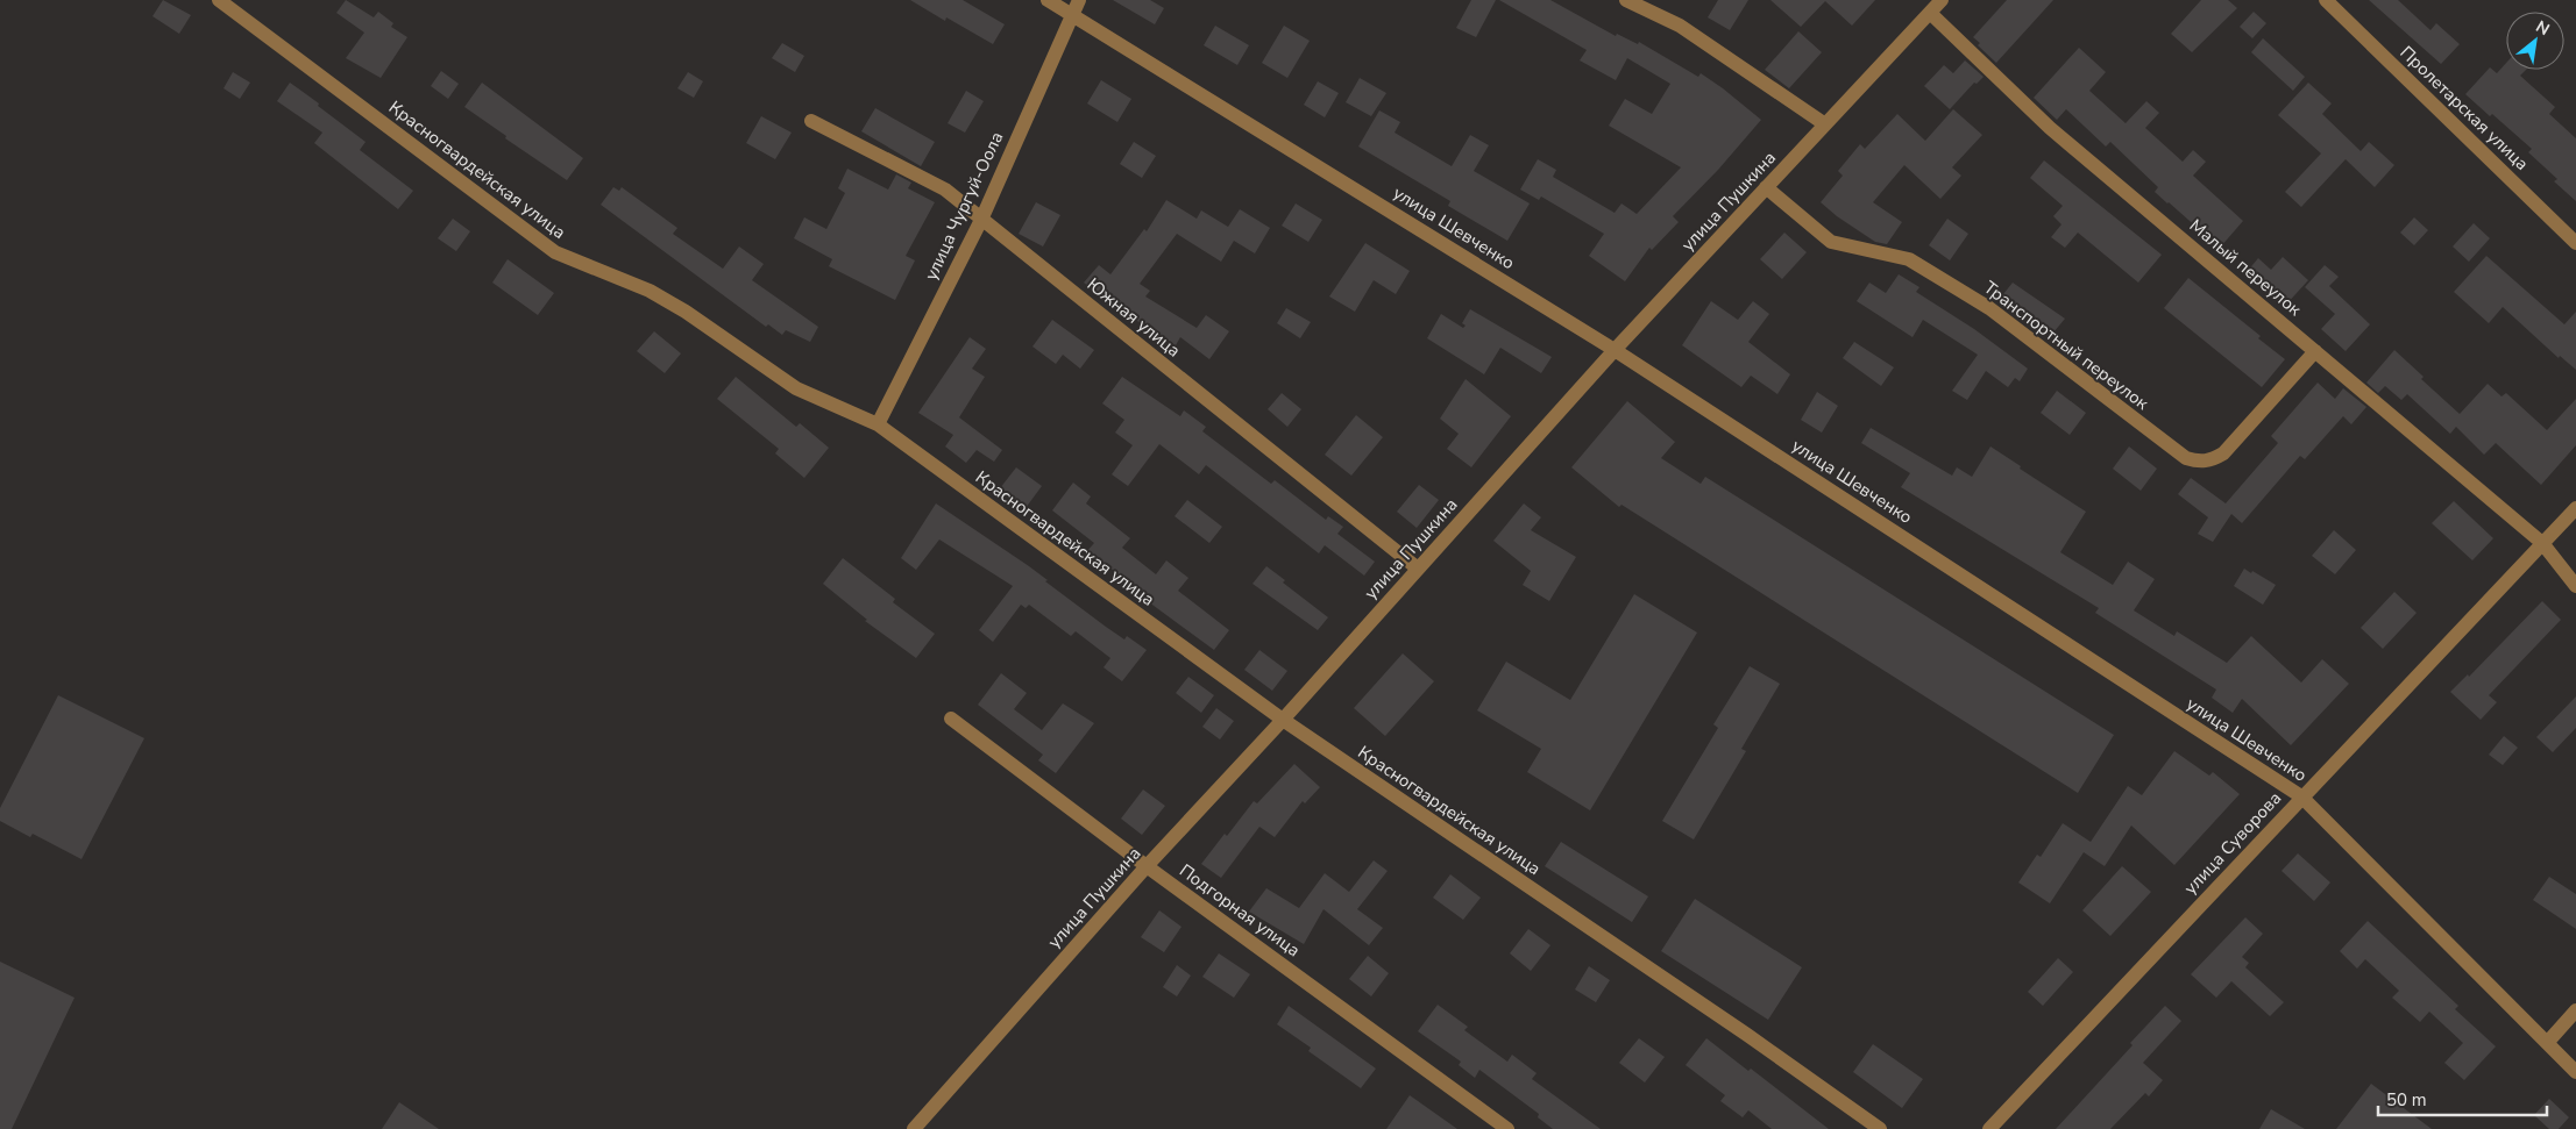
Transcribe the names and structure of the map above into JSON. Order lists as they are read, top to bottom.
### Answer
{
  "streets": {
    "street": [
      "Пролетарская улица",
      "Красногвардейская улица",
      "улица Пушкина",
      "улица Чургуй-Оола",
      "улица Шевченко",
      "Малый переулок",
      "Южная улица",
      "Транспортный переулок",
      "улица Суворова",
      "Подгорная улица"
    ]
  },
  "crossings": [
    ["Красногвардейская улица", "улица Пушкина"],
    ["Красногвардейская улица", "улица Чургуй-Оола"],
    ["улица Пушкина", "улица Шевченко"],
    ["улица Пушкина", "Малый переулок"],
    ["улица Пушкина", "Южная улица"],
    ["улица Пушкина", "Транспортный переулок"],
    ["улица Пушкина", "Подгорная улица"],
    ["улица Чургуй-Оола", "улица Шевченко"],
    ["улица Чургуй-Оола", "Южная улица"],
    ["улица Шевченко", "улица Суворова"],
    ["Малый переулок", "Транспортный переулок"],
    ["Малый переулок", "улица Суворова"]
  ],
  "scale_bar": "50 m",
  "north": "top right"
}
